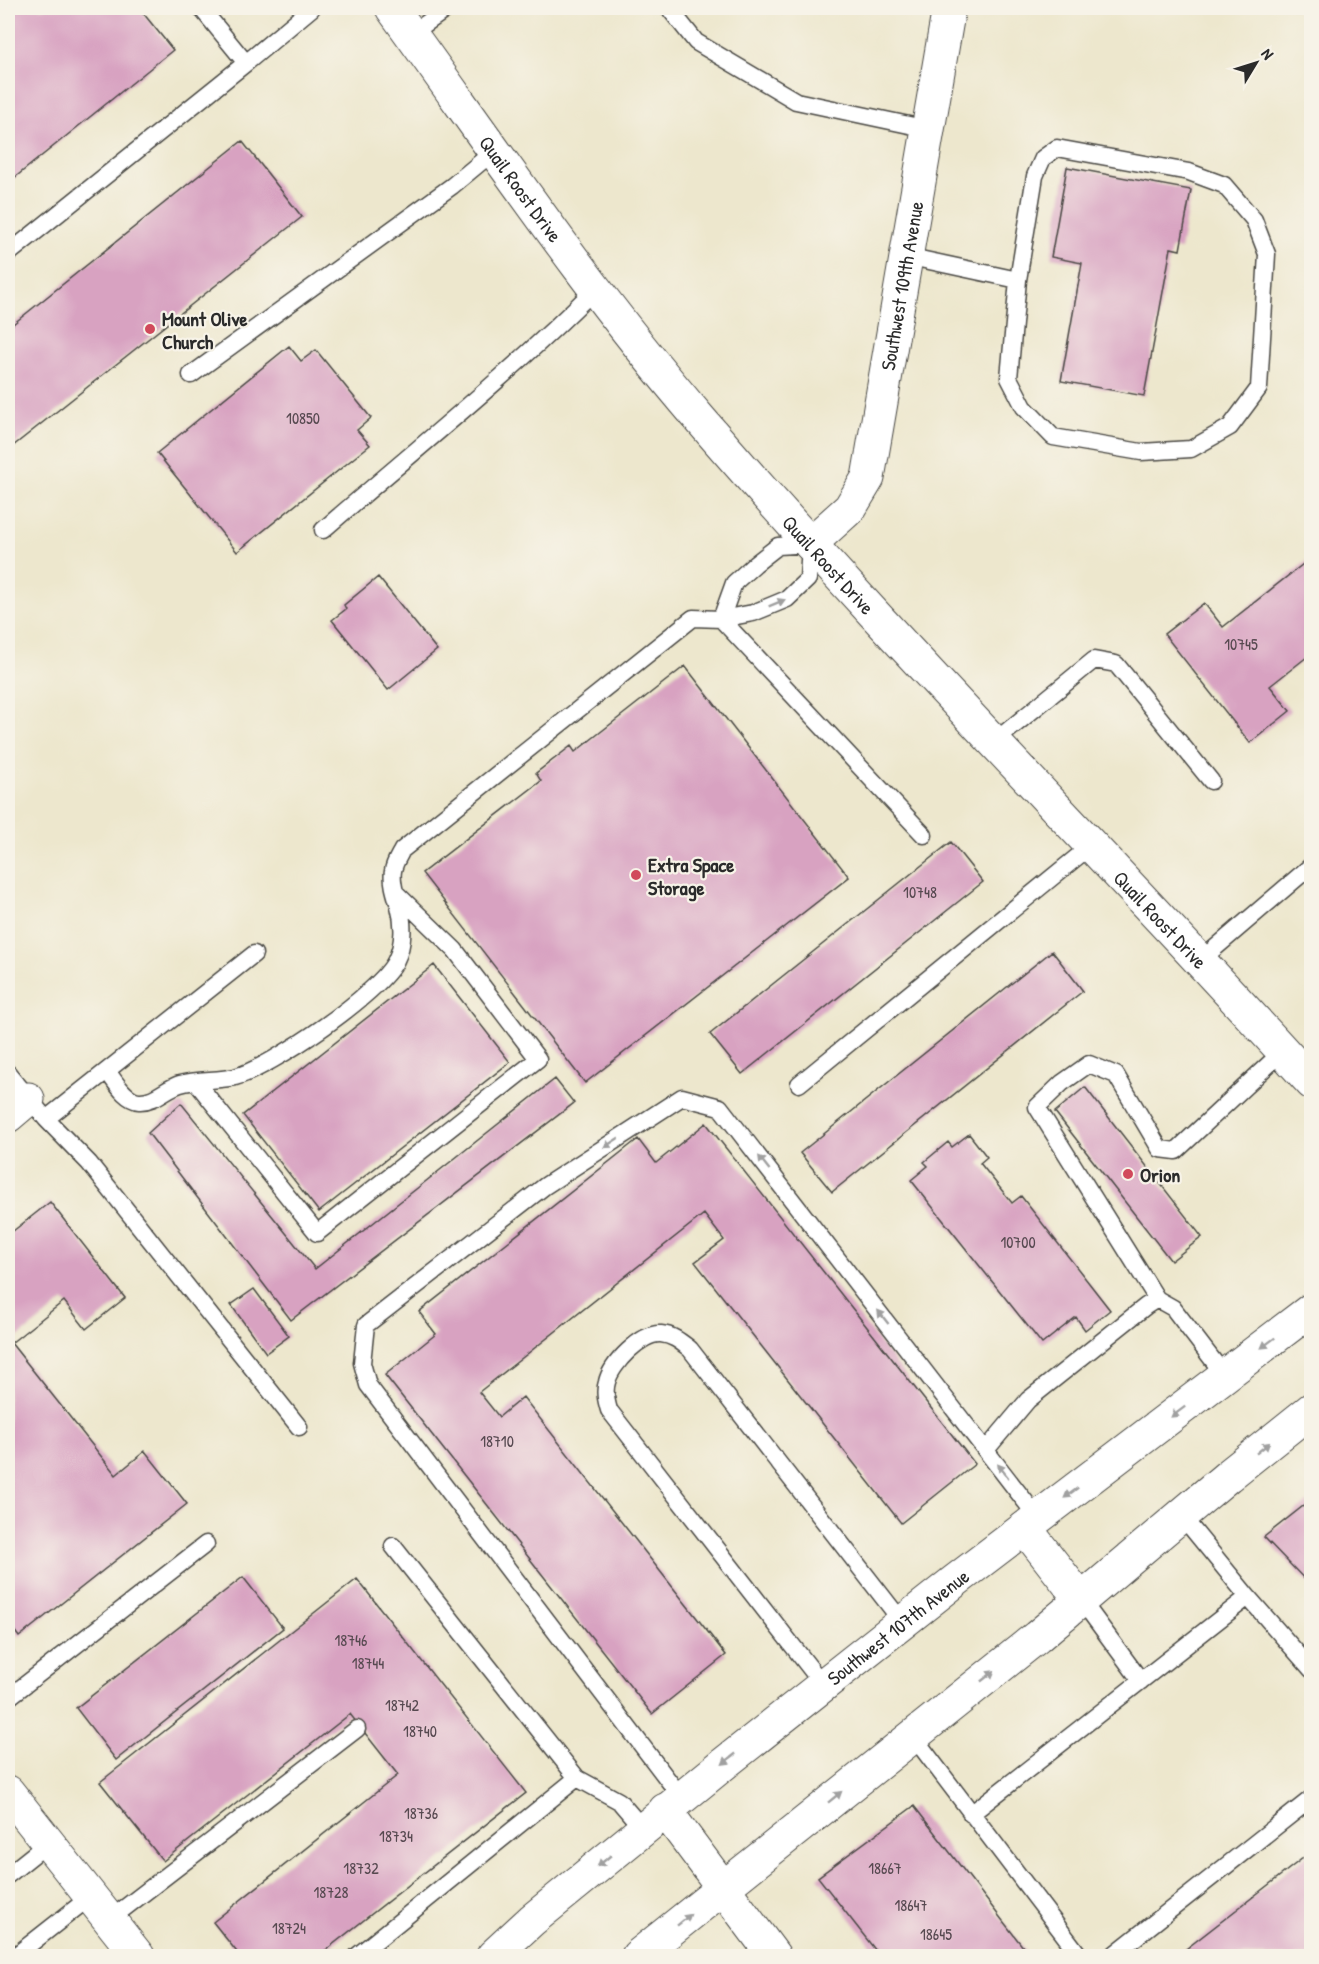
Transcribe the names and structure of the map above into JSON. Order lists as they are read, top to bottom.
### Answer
{
  "streets": {
    "street": ["Quail Roost Drive", "Southwest 109th Avenue", "Southwest 107th Avenue"]
  },
  "crossings": [
    ["Quail Roost Drive", "Southwest 109th Avenue"]
  ],
  "places": ["Mount Olive Church", "Extra Space Storage", "Orion"],
  "house_numbers": [
    "10850",
    "10745",
    "10748",
    "10700",
    "18710",
    "18746",
    "18744",
    "18742",
    "18740",
    "18736",
    "18734",
    "18732",
    "18667",
    "18728",
    "18647",
    "18724",
    "18645"
  ],
  "north": "top right"
}
